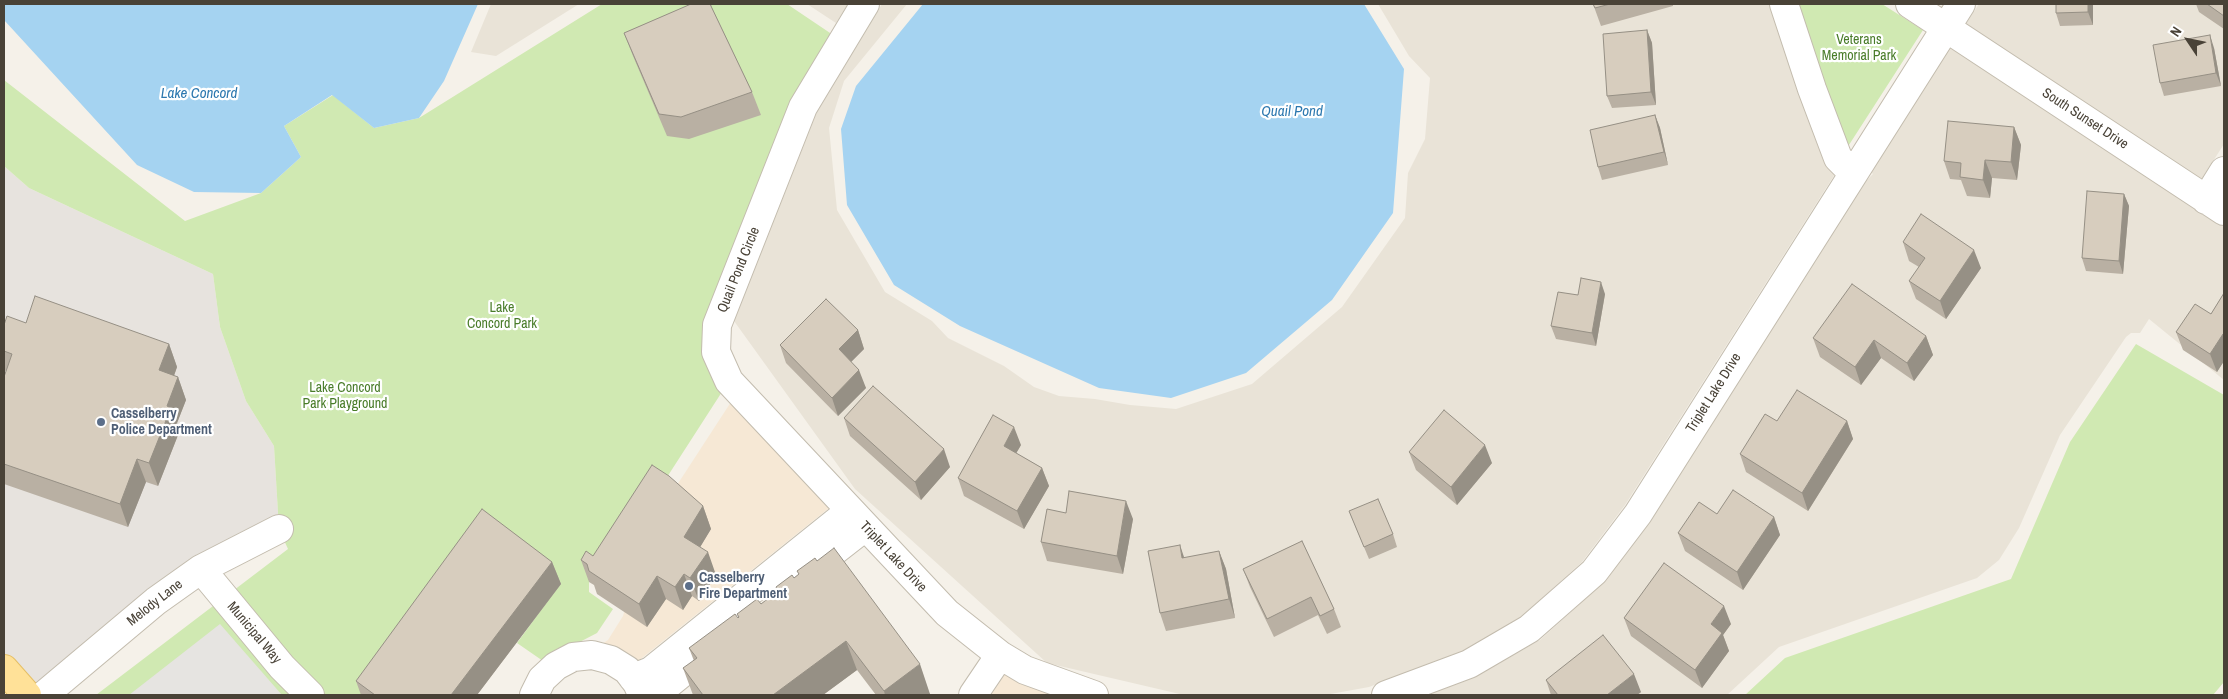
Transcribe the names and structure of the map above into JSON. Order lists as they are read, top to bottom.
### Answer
{
  "streets": {
    "street": [
      "South Sunset Drive",
      "Quail Pond Circle",
      "Triplet Lake Drive",
      "Melody Lane",
      "Municipal Way"
    ]
  },
  "crossings": [
    ["South Sunset Drive", "Triplet Lake Drive"],
    ["Quail Pond Circle", "Triplet Lake Drive"],
    ["Melody Lane", "Municipal Way"]
  ],
  "water": ["Lake Concord", "Quail Pond"],
  "parks": ["Veterans Memorial Park", "Lake Concord Park", "Lake Concord Park Playground"],
  "places": ["Casselberry Police Department", "Casselberry Fire Department"],
  "north": "top left"
}
